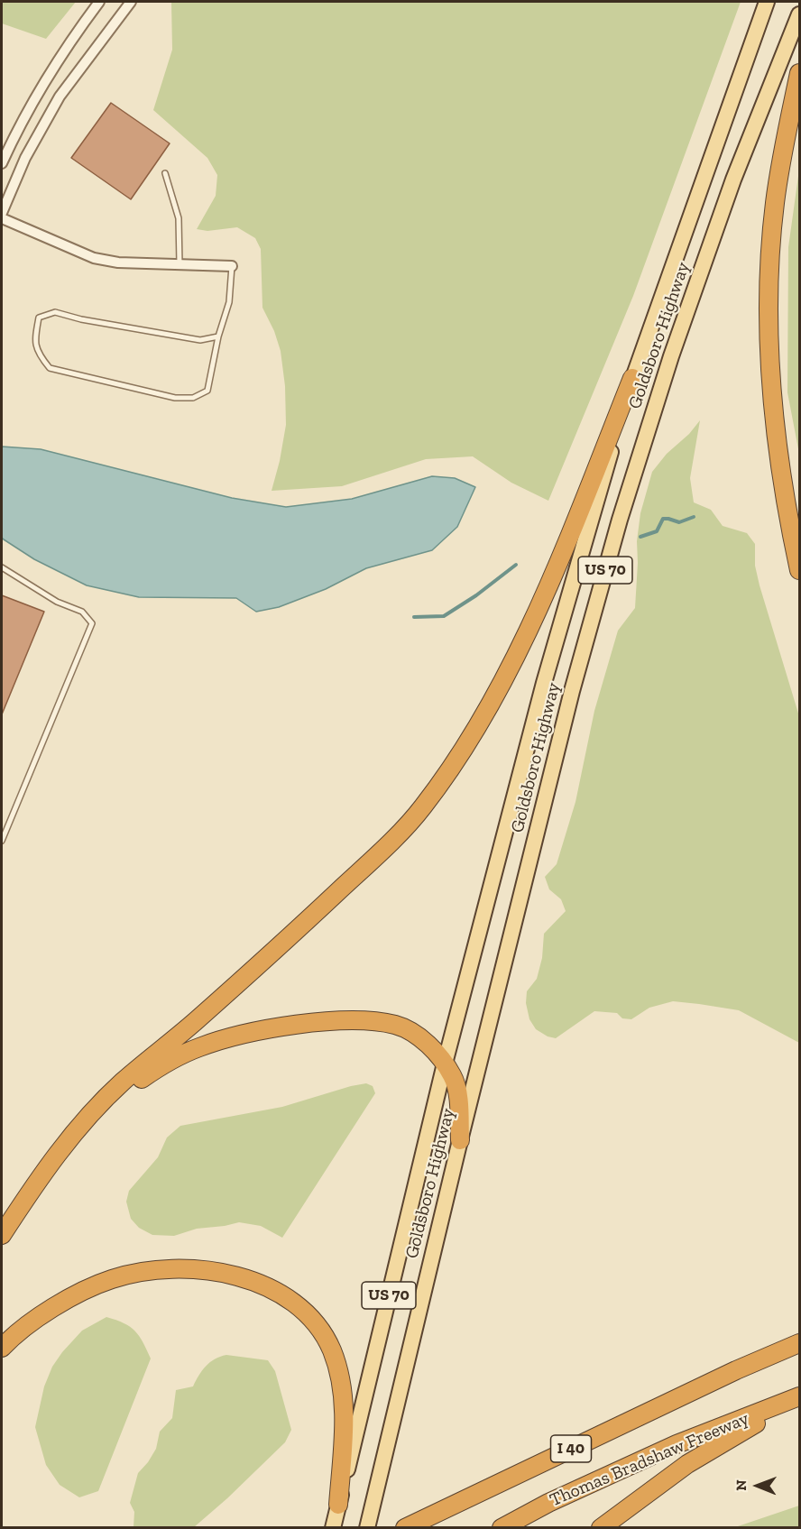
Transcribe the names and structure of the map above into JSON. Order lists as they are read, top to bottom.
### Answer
{
  "streets": {
    "highway": ["I 40", "Thomas Bradshaw Freeway"],
    "main road": ["Goldsboro Highway", "US 70"]
  },
  "north": "left"
}
